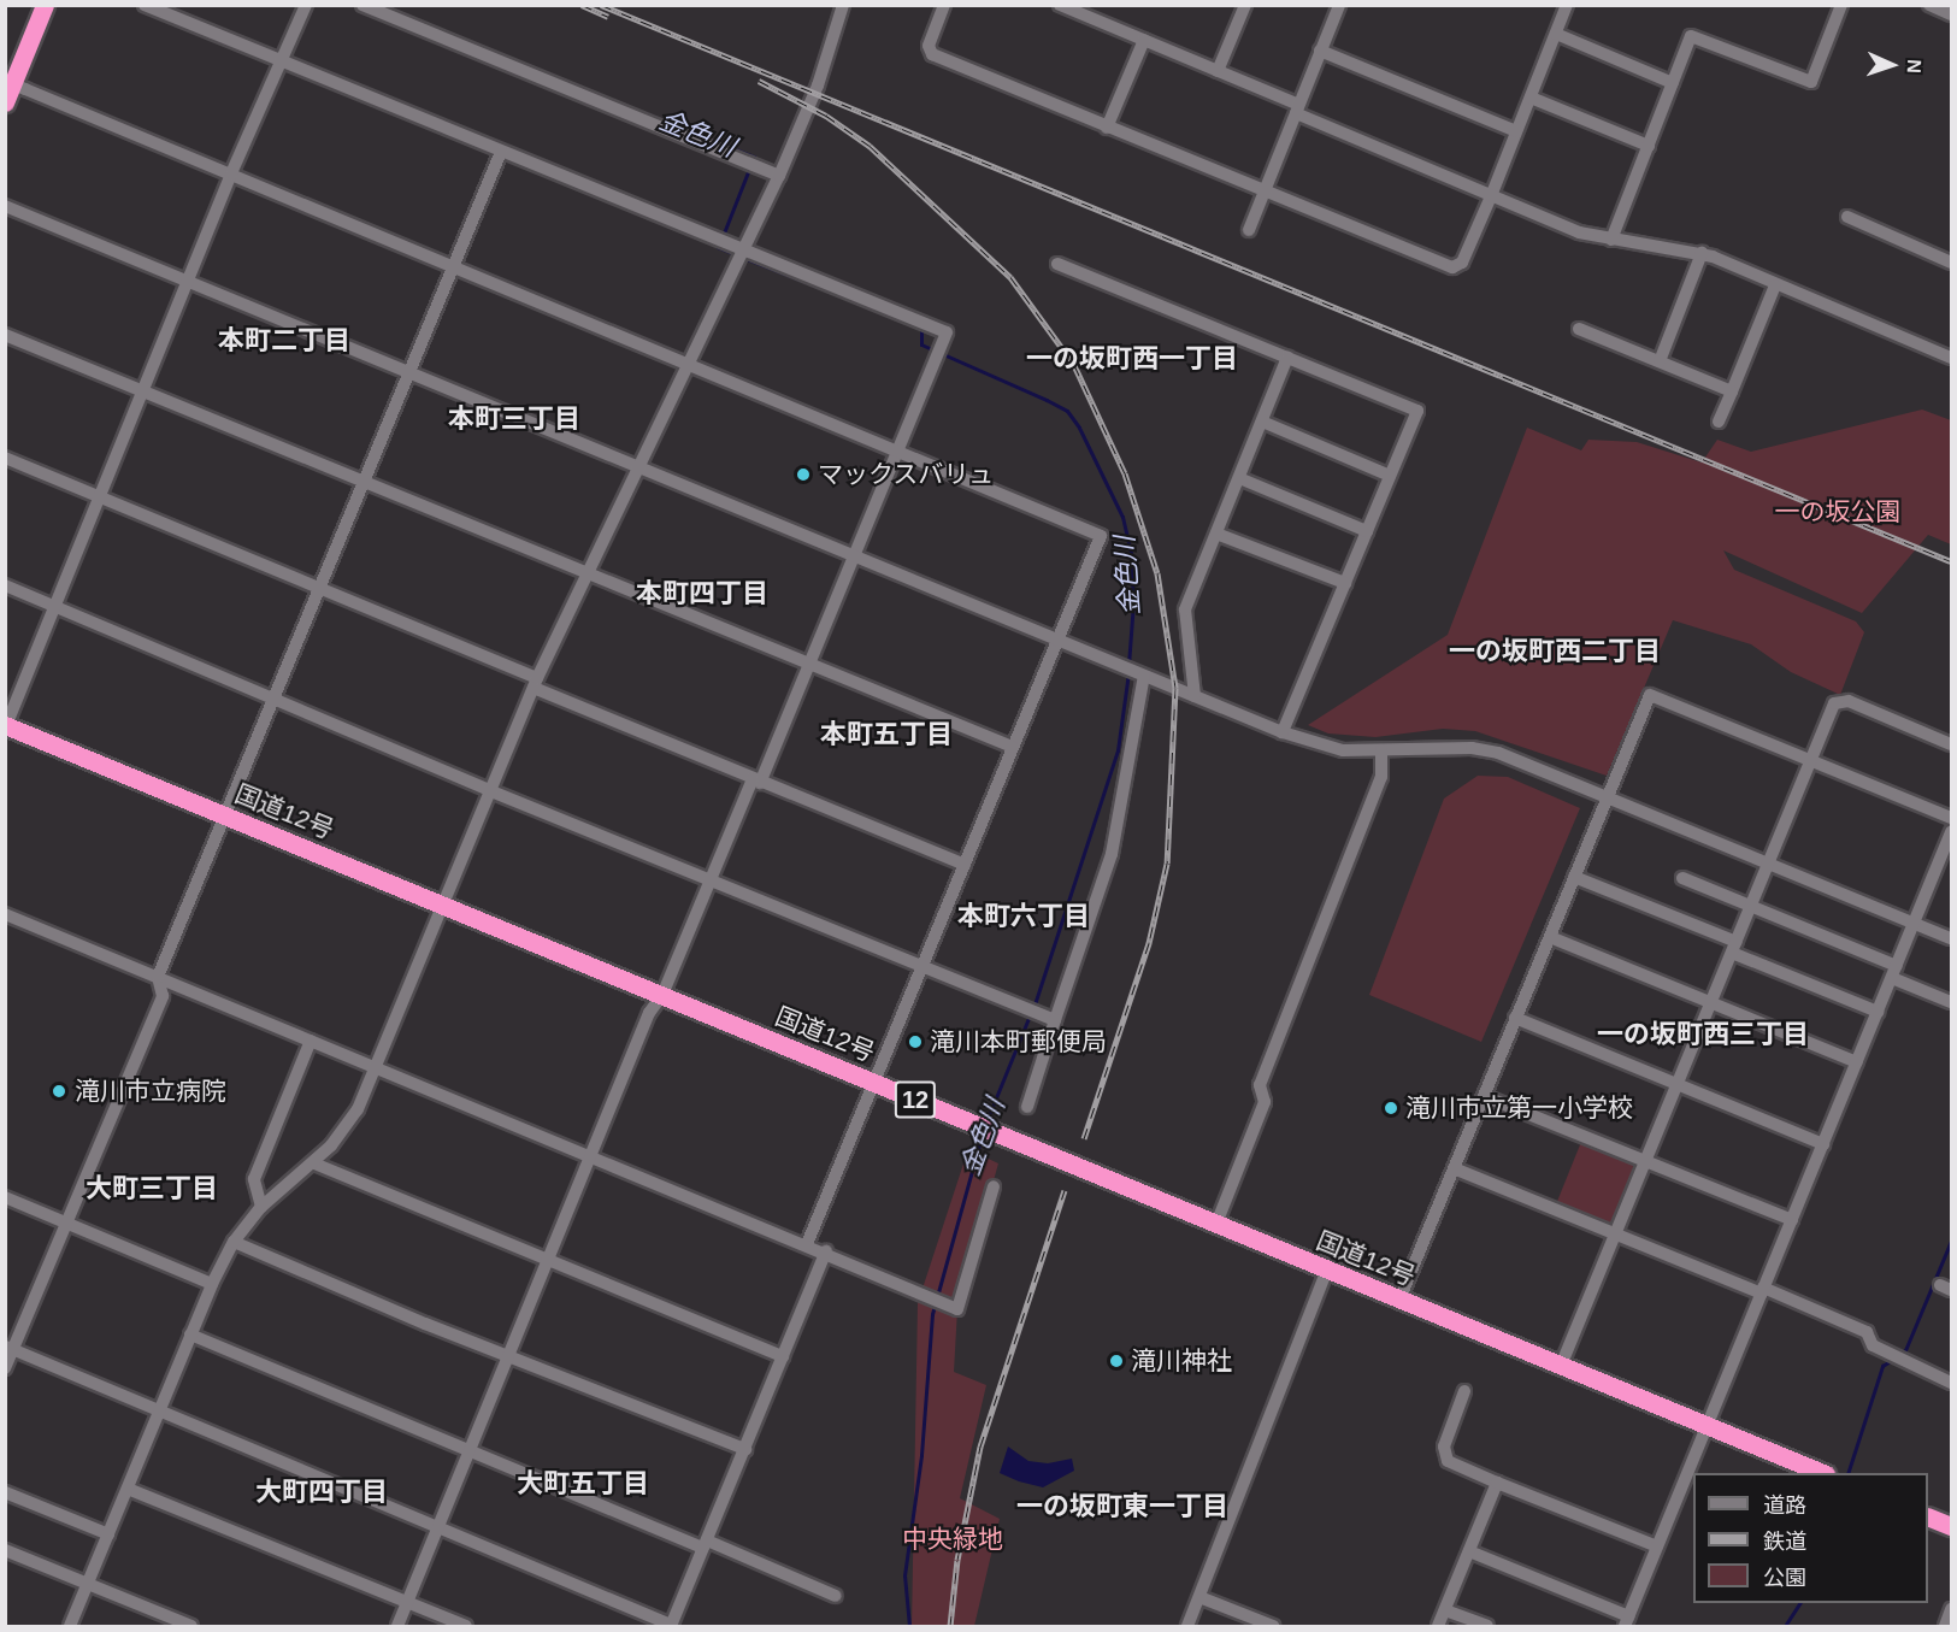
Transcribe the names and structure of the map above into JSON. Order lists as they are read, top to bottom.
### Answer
{
  "streets": {
    "highway": ["国道12号", "12"]
  },
  "districts": [
    "本町二丁目",
    "一の坂町西一丁目",
    "本町三丁目",
    "本町四丁目",
    "一の坂町西二丁目",
    "本町五丁目",
    "本町六丁目",
    "一の坂町西三丁目",
    "大町三丁目",
    "大町五丁目",
    "大町四丁目",
    "一の坂町東一丁目"
  ],
  "water": ["金色川"],
  "parks": ["一の坂公園", "中央緑地"],
  "places": [
    "マックスバリュ",
    "滝川本町郵便局",
    "滝川市立病院",
    "滝川市立第一小学校",
    "滝川神社"
  ],
  "legend": ["道路", "鉄道", "公園"],
  "north": "right"
}
